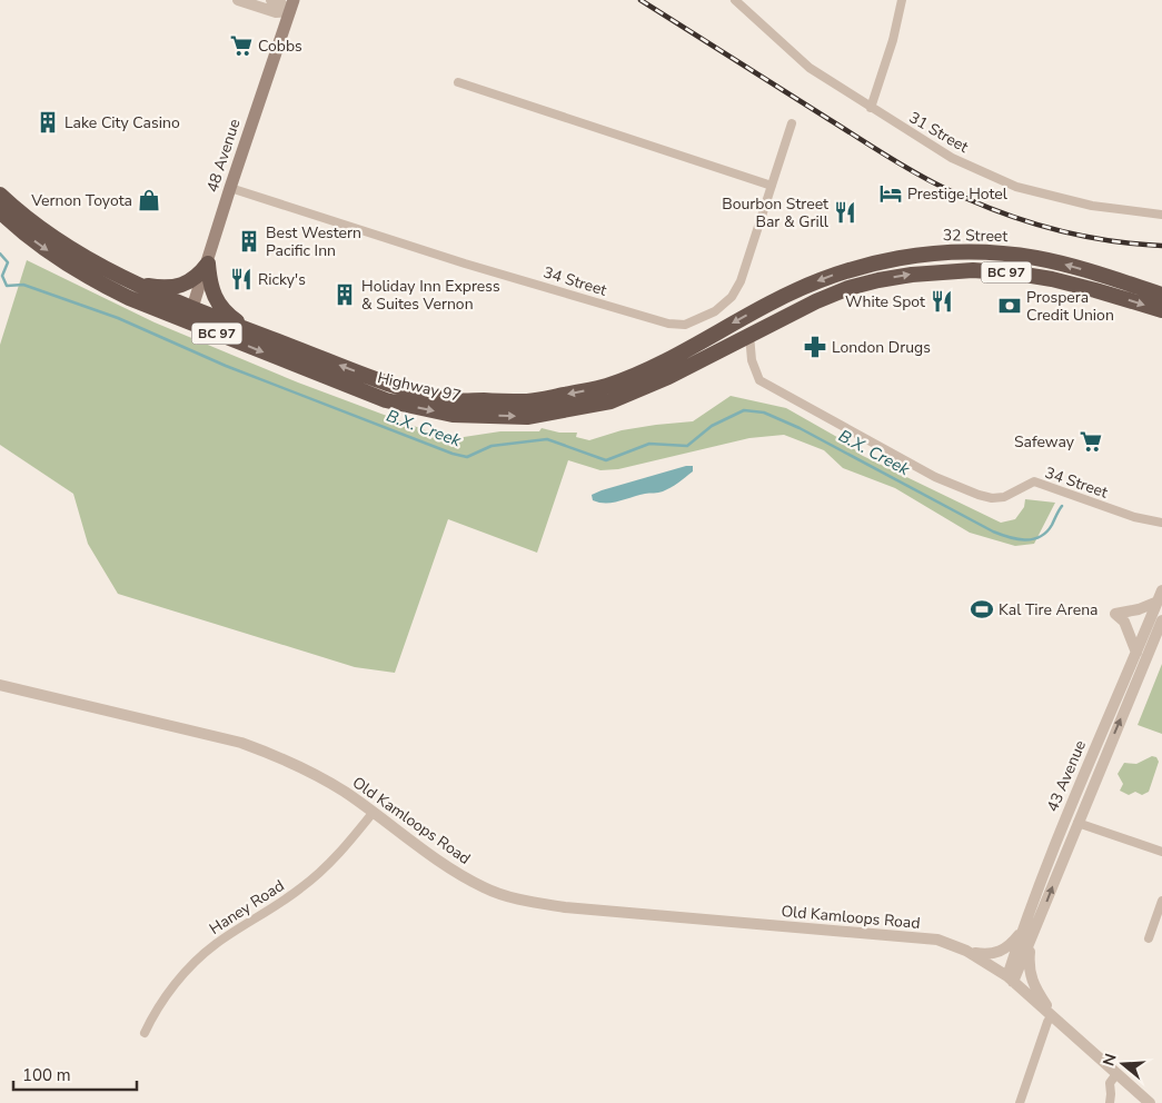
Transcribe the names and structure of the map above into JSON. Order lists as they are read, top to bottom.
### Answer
{
  "streets": {
    "highway": ["32 Street", "BC 97", "Highway 97"],
    "main road": ["48 Avenue"],
    "street": [
      "31 Street",
      "34 Street",
      "43 Avenue",
      "Old Kamloops Road",
      "Haney Road"
    ]
  },
  "crossings": [
    ["48 Avenue", "34 Street"],
    ["48 Avenue", "Highway 97"],
    ["32 Street", "Highway 97"],
    ["BC 97", "Highway 97"],
    ["34 Street", "Highway 97"],
    ["43 Avenue", "Old Kamloops Road"],
    ["Old Kamloops Road", "Haney Road"]
  ],
  "water": ["B.X. Creek"],
  "places": {
    "supermarket": ["Cobbs", "Safeway"],
    "building": ["Lake City Casino", "Best Western Pacific Inn", "Holiday Inn Express & Suites Vernon"],
    "hotel": ["Prestige Hotel"],
    "shop": ["Vernon Toyota"],
    "restaurant": ["Bourbon Street Bar & Grill", "Ricky's", "White Spot"],
    "bank": ["Prospera Credit Union"],
    "pharmacy": ["London Drugs"],
    "sports": ["Kal Tire Arena"]
  },
  "scale_bar": "100 m",
  "north": "left"
}
